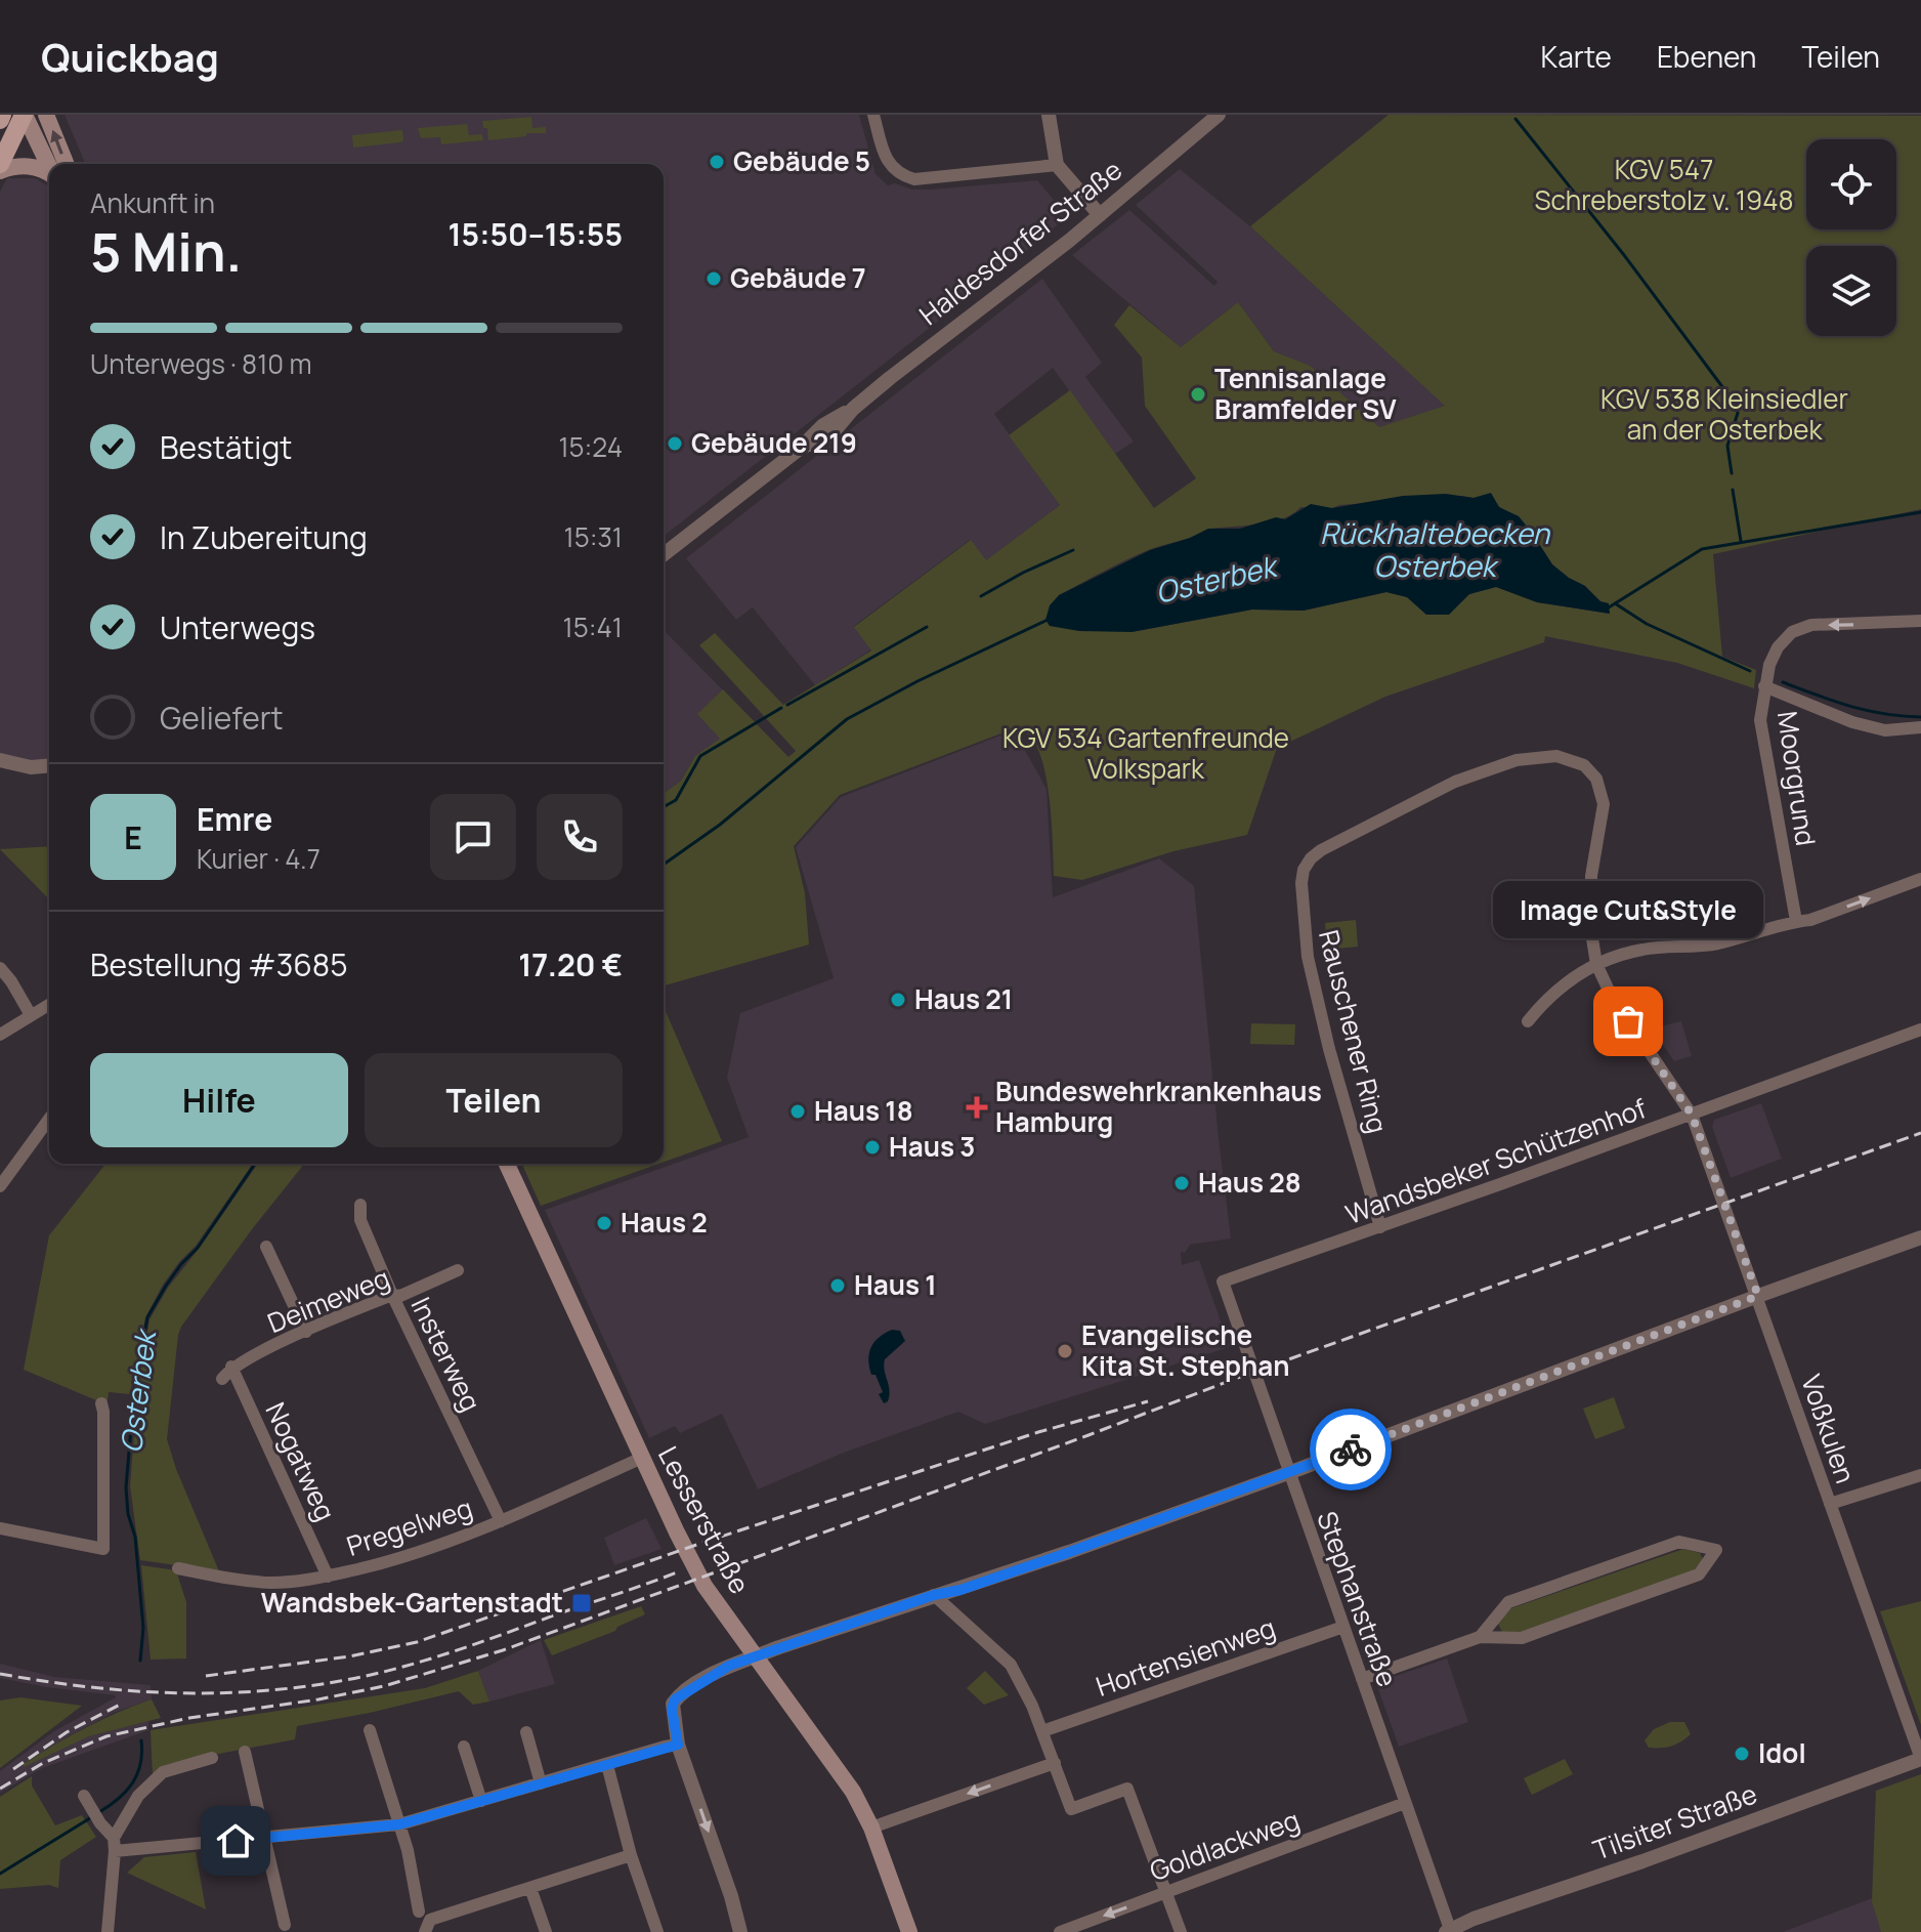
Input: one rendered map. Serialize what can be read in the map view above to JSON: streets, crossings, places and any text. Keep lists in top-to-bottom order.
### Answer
{
  "streets": {
    "main road": ["Lesserstraße"],
    "street": [
      "Haldesdorfer Straße",
      "Moorgrund",
      "Rauschener Ring",
      "Wandsbeker Schützenhof",
      "Deimeweg",
      "Insterweg",
      "Voßkulen",
      "Nogatweg",
      "Pregelweg",
      "Stephanstraße",
      "Hortensienweg",
      "Tilsiter Straße",
      "Goldlackweg"
    ]
  },
  "crossings": [
    ["Rauschener Ring", "Wandsbeker Schützenhof"],
    ["Rauschener Ring", "Voßkulen"],
    ["Wandsbeker Schützenhof", "Voßkulen"],
    ["Wandsbeker Schützenhof", "Stephanstraße"],
    ["Deimeweg", "Insterweg"],
    ["Deimeweg", "Nogatweg"],
    ["Insterweg", "Pregelweg"],
    ["Voßkulen", "Tilsiter Straße"],
    ["Nogatweg", "Pregelweg"],
    ["Lesserstraße", "Pregelweg"],
    ["Stephanstraße", "Hortensienweg"],
    ["Stephanstraße", "Tilsiter Straße"],
    ["Stephanstraße", "Goldlackweg"]
  ],
  "one_way": ["Moorgrund"],
  "water": ["Rückhaltebecken Osterbek", "Osterbek"],
  "parks": ["KGV 547 Schreberstolz v. 1948", "KGV 538 Kleinsiedler an der Osterbek", "KGV 534 Gartenfreunde Volkspark"],
  "places": {
    "other": [
      "Gebäude 5",
      "Gebäude 7",
      "Tennisanlage Bramfelder SV",
      "Gebäude 219",
      "Haus 21",
      "Image Cut&Style",
      "Haus 18",
      "Haus 3",
      "Haus 28",
      "Haus 2",
      "Haus 1",
      "Evangelische Kita St. Stephan",
      "Idol"
    ],
    "health": ["Bundeswehrkrankenhaus Hamburg"],
    "transit": ["Wandsbek-Gartenstadt"]
  },
  "page": {
    "header": "Quickbag",
    "nav": ["Karte", "Ebenen", "Teilen"],
    "heading": ["5 Min.", "Ankunft in", "15:50–15:55"],
    "panel": [
      "Emre",
      "Kurier · 4.7",
      "Bestellung #3685",
      "17.20 €"
    ],
    "bar": "Unterwegs · 810 m",
    "list": [
      ["Bestätigt", "15:24"],
      ["In Zubereitung", "15:31"],
      ["Unterwegs", "15:41"],
      "Geliefert"
    ],
    "round": "E",
    "bubble": "Image Cut&Style",
    "buttons": ["Hilfe", "Teilen"]
  }
}
